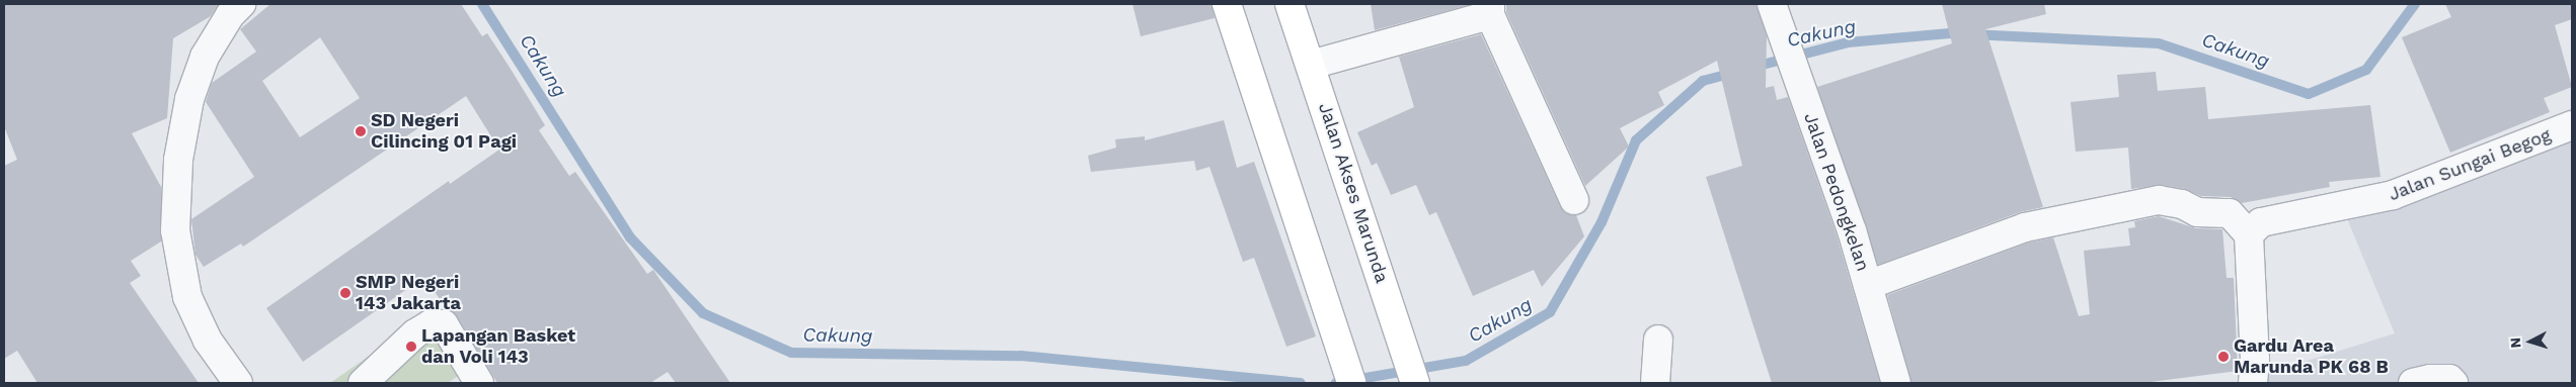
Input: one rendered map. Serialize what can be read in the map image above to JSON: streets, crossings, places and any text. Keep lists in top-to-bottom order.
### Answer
{
  "streets": {
    "main road": ["Jalan Akses Marunda"],
    "street": ["Jalan Sungai Begog", "Jalan Pedongkelan"]
  },
  "water": ["Cakung"],
  "places": [
    "SD Negeri Cilincing 01 Pagi",
    "SMP Negeri 143 Jakarta",
    "Lapangan Basket dan Voli 143",
    "Gardu Area Marunda PK 68 B"
  ],
  "north": "left"
}
